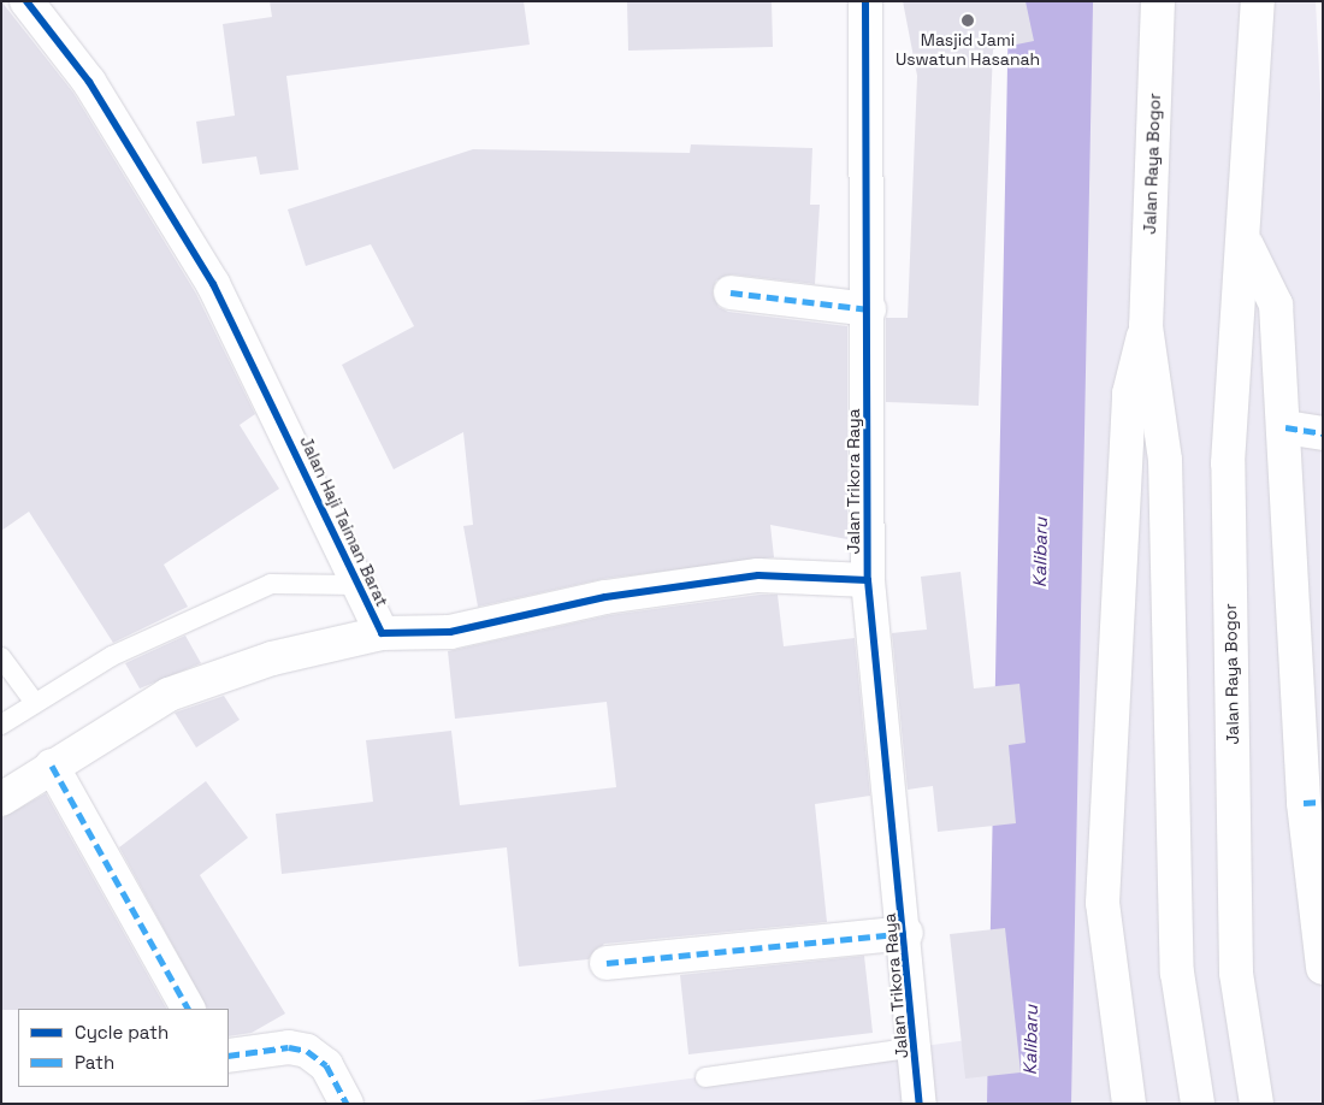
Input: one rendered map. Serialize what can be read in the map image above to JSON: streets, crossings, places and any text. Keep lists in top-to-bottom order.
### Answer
{
  "streets": {
    "main road": ["Jalan Raya Bogor", "Jalan Trikora Raya", "Jalan Haji Taiman Barat"]
  },
  "water": ["Kalibaru"],
  "places": ["Masjid Jami Uswatun Hasanah"],
  "legend": ["Cycle path", "Path"]
}
